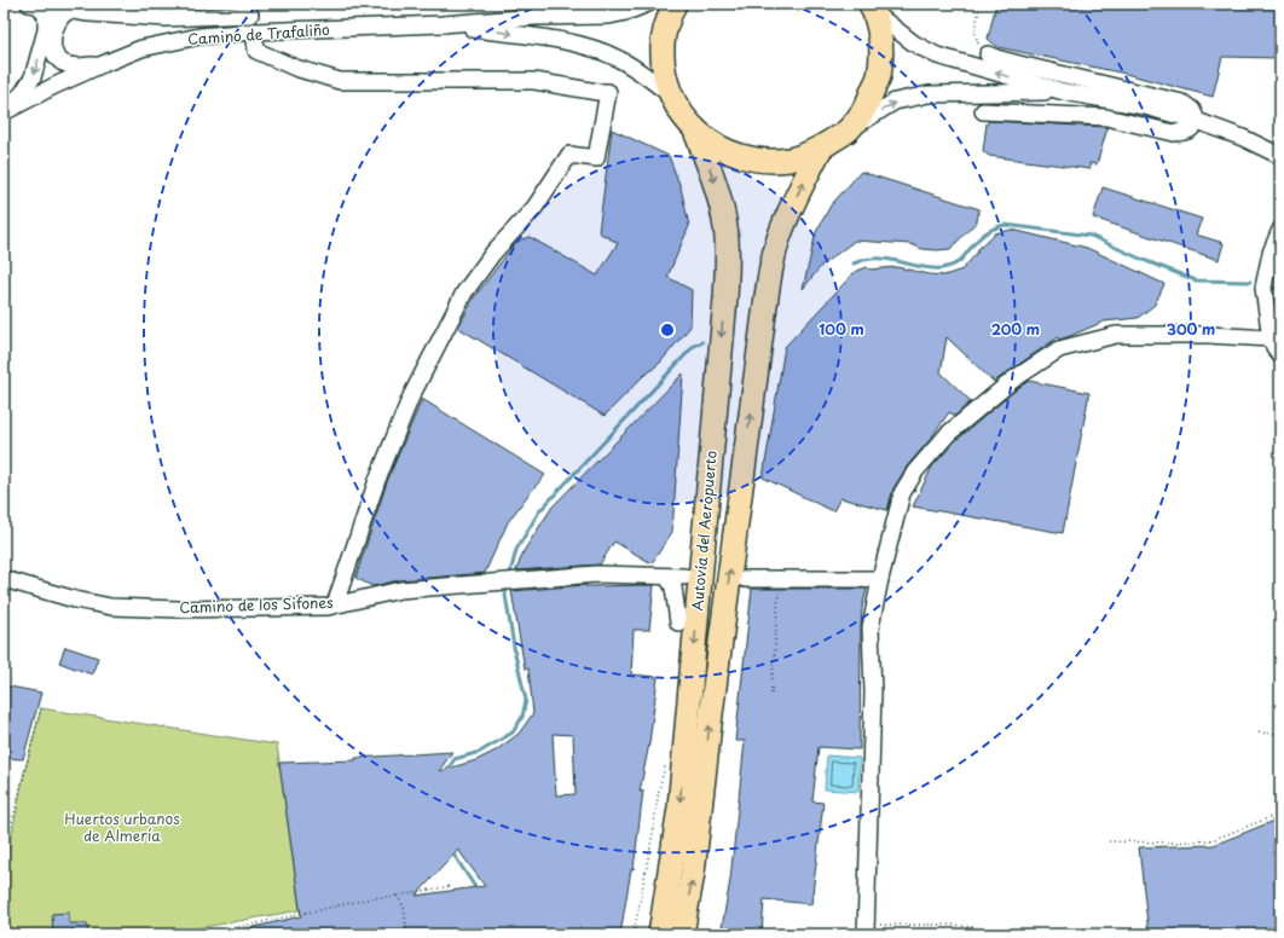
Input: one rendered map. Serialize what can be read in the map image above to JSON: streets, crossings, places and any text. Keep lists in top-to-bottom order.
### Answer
{
  "streets": {
    "highway": ["Autovía del Aeropuerto"],
    "street": ["Camino de Trafaliño", "Camino de los Sifones"]
  },
  "parks": ["Huertos urbanos de Almería"],
  "rings": ["100 m", "200 m", "300 m"]
}
